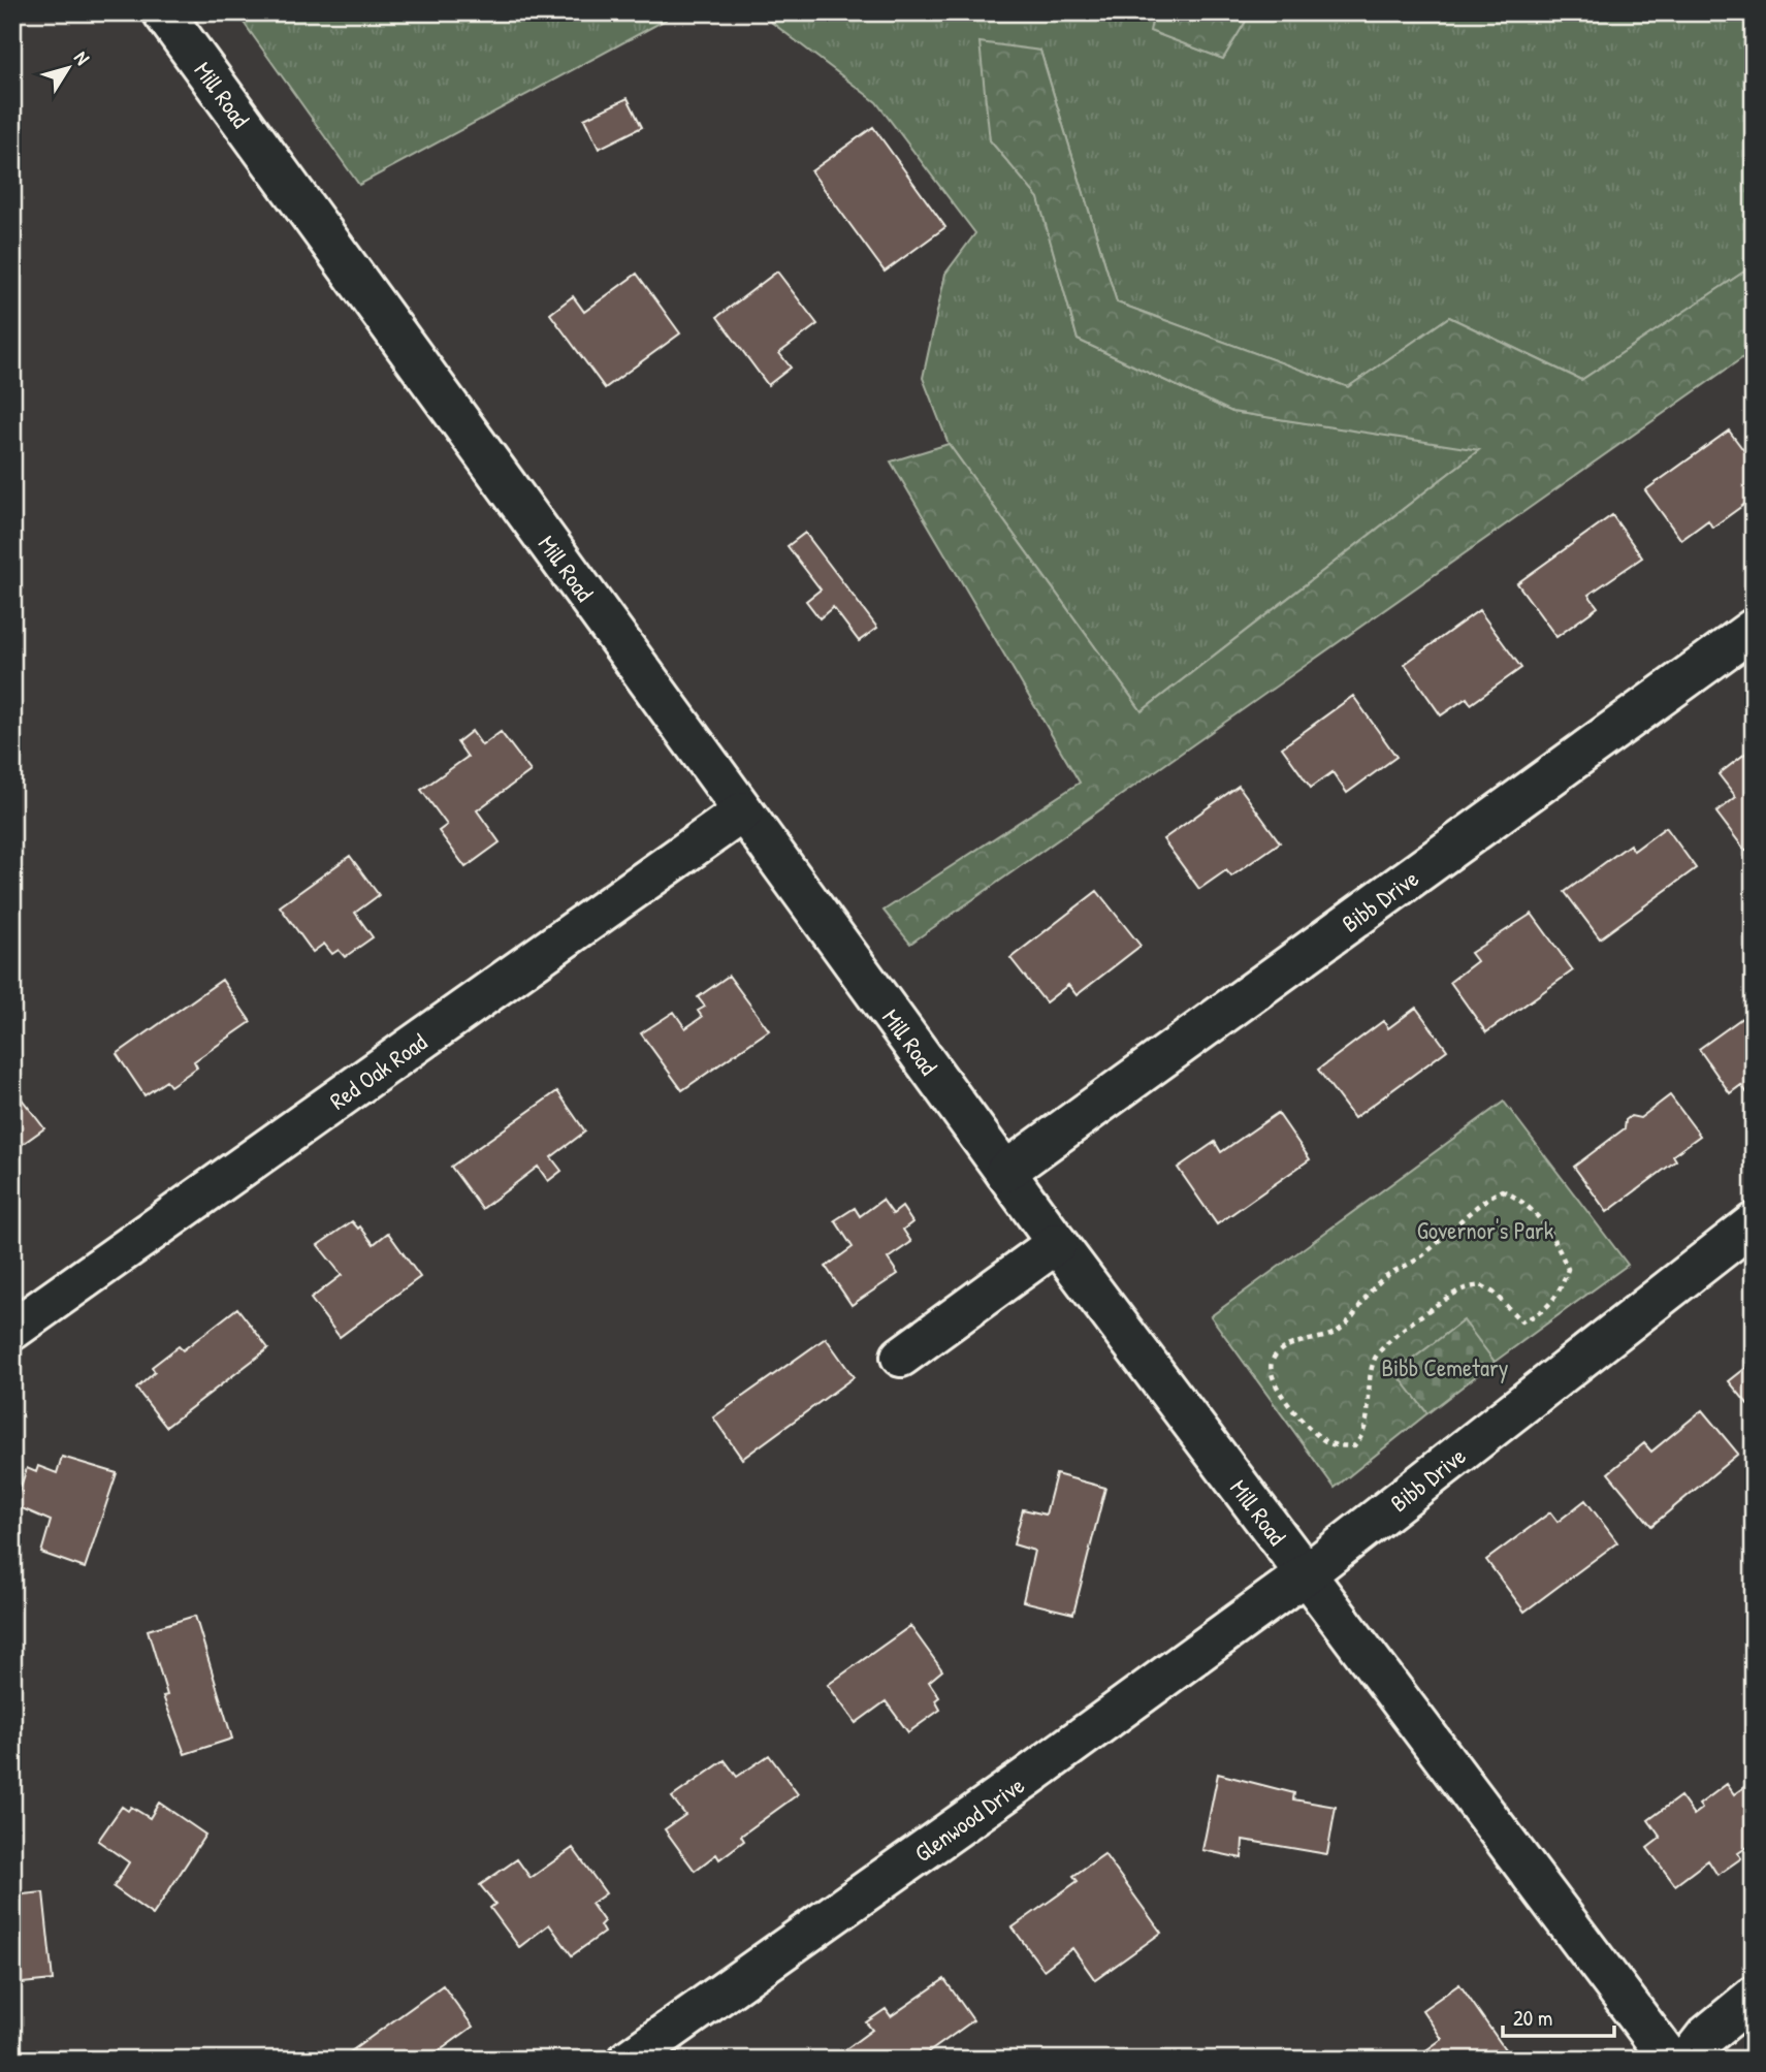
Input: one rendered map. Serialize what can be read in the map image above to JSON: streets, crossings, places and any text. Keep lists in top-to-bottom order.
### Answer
{
  "streets": {
    "street": [
      "Mill Road",
      "Bibb Drive",
      "Red Oak Road",
      "Glenwood Drive"
    ]
  },
  "crossings": [
    ["Mill Road", "Bibb Drive"],
    ["Mill Road", "Red Oak Road"],
    ["Mill Road", "Glenwood Drive"],
    ["Bibb Drive", "Glenwood Drive"]
  ],
  "parks": ["Governor's Park", "Bibb Cemetary"],
  "scale_bar": "20 m",
  "north": "top right"
}
